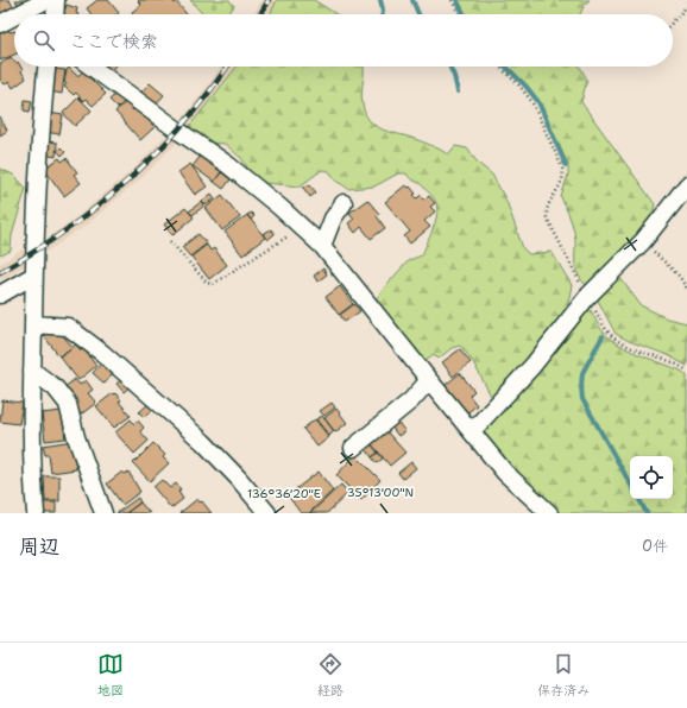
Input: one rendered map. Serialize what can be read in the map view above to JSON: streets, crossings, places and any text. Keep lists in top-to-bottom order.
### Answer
{
  "page": {
    "search": "ここで検索",
    "heading": ["周辺", "0件"],
    "nav": ["地図", "経路", "保存済み"]
  },
  "coordinates": ["35°13'00\"N", "136°36'20\"E"]
}
